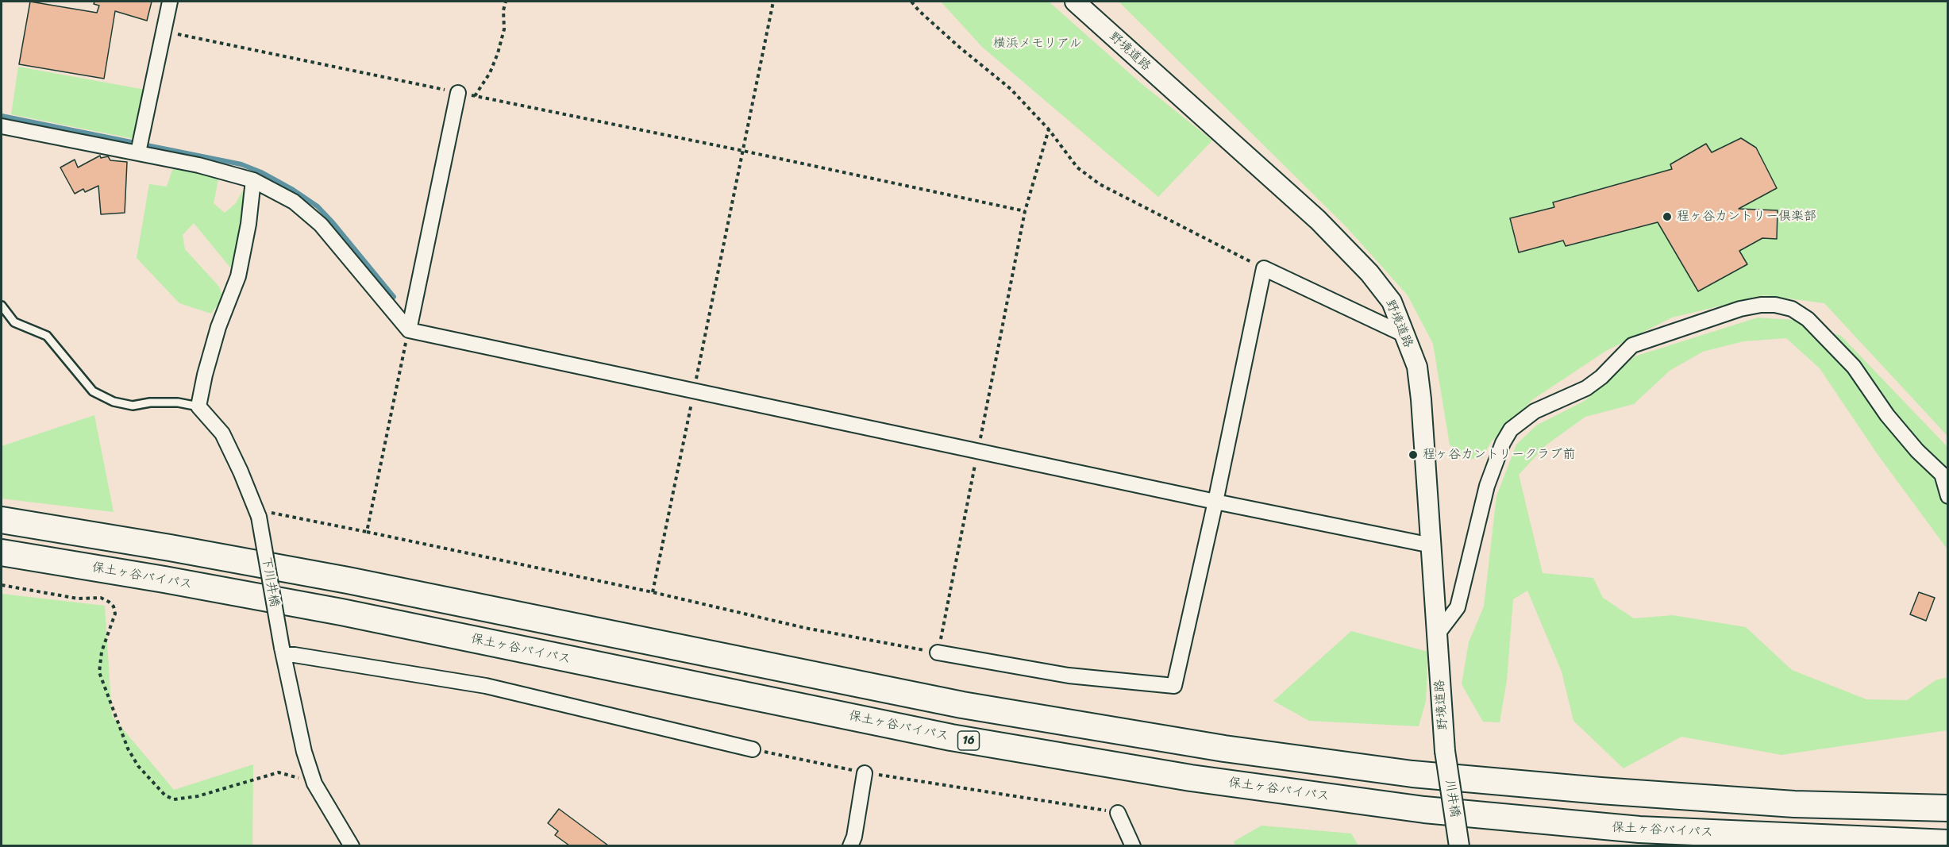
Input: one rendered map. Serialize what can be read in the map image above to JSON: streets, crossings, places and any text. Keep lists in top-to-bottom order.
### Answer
{
  "streets": {
    "highway": ["保土ヶ谷バイパス", "16"],
    "street": ["野境道路", "下川井橋", "川井橋"]
  },
  "crossings": [
    ["野境道路", "川井橋"]
  ],
  "parks": ["横浜メモリアル"],
  "places": ["程ヶ谷カントリー倶楽部", "程ヶ谷カントリークラブ前"]
}
